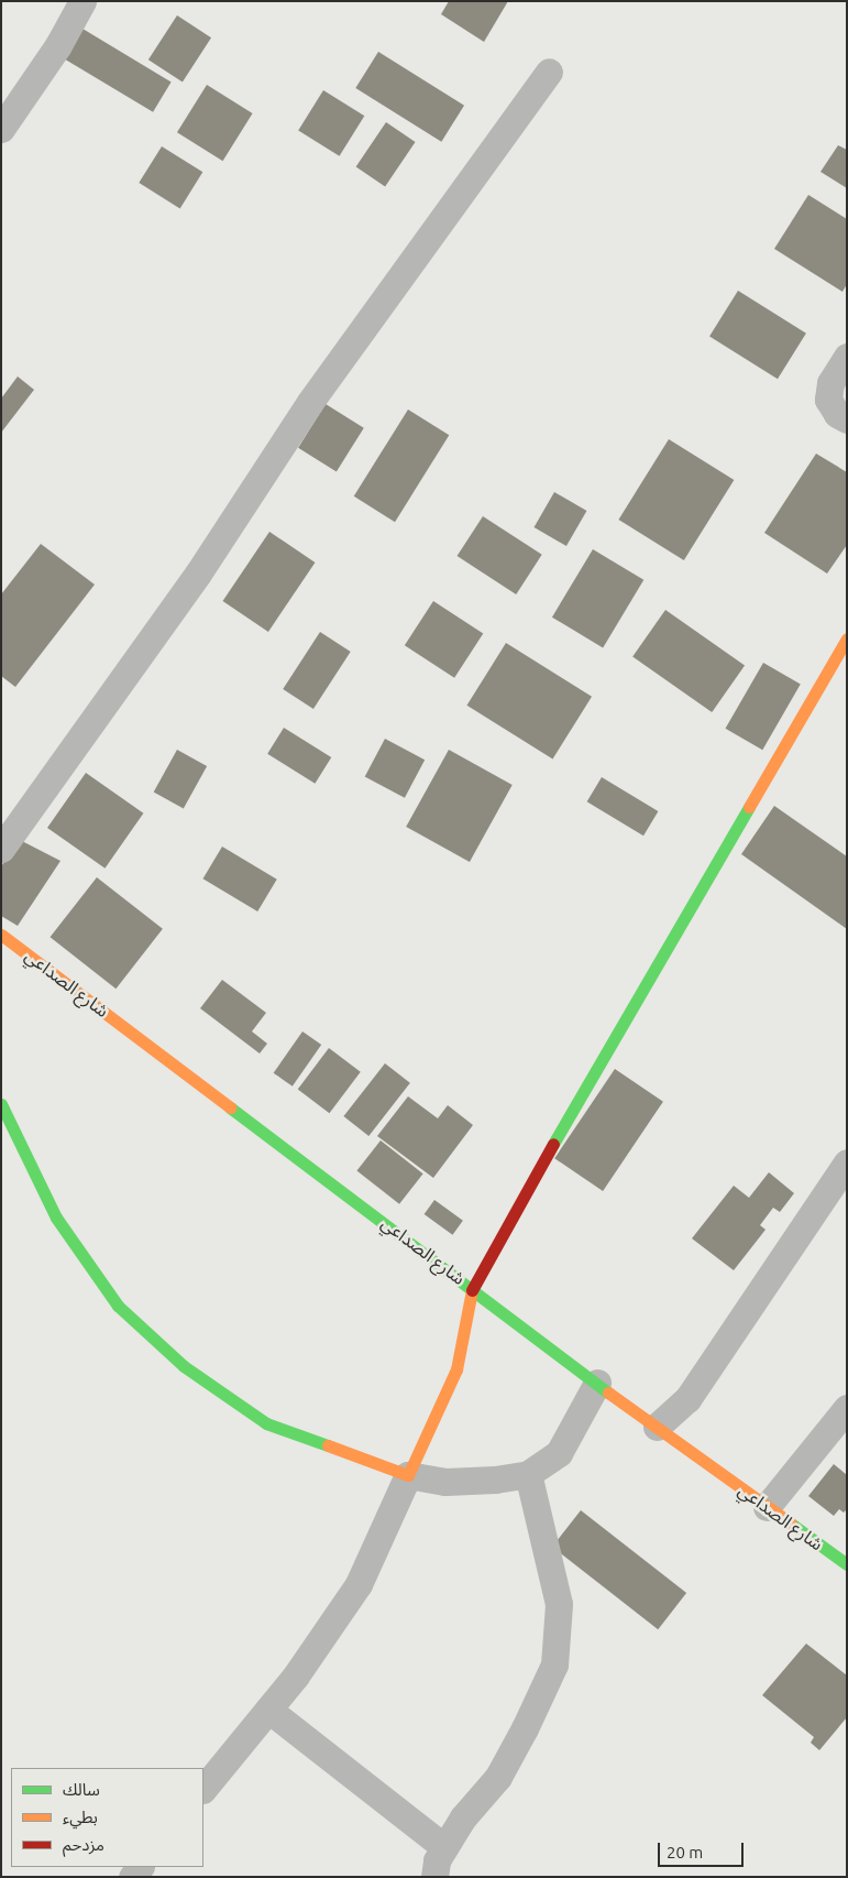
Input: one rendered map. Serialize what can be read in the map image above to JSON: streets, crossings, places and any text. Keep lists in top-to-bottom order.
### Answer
{
  "streets": {
    "street": ["شارع الصداعي"]
  },
  "legend": ["سالك", "بطيء", "مزدحم"],
  "scale_bar": "20 m"
}
